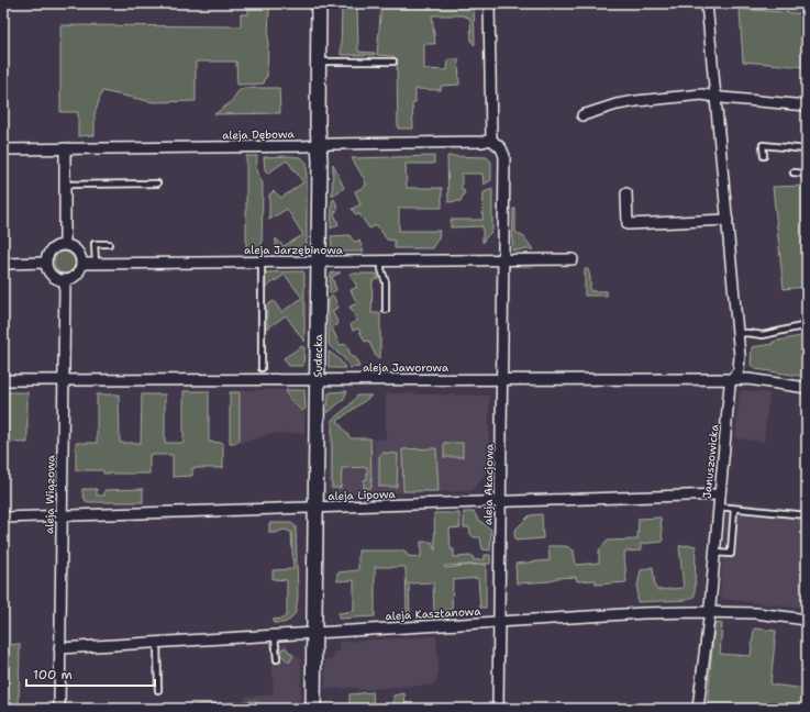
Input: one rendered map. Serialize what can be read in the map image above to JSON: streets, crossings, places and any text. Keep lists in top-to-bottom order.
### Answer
{
  "streets": {
    "street": [
      "aleja Dębowa",
      "aleja Jarzębinowa",
      "Sudecka",
      "aleja Jaworowa",
      "Januszowicka",
      "aleja Akacjowa",
      "aleja Wiązowa",
      "aleja Lipowa",
      "aleja Kasztanowa"
    ]
  },
  "crossings": [
    ["aleja Dębowa", "Sudecka"],
    ["aleja Dębowa", "aleja Akacjowa"],
    ["aleja Jarzębinowa", "Sudecka"],
    ["aleja Jarzębinowa", "aleja Akacjowa"],
    ["aleja Jarzębinowa", "aleja Wiązowa"],
    ["Sudecka", "aleja Jaworowa"],
    ["Sudecka", "aleja Lipowa"],
    ["Sudecka", "aleja Kasztanowa"],
    ["aleja Jaworowa", "Januszowicka"],
    ["aleja Jaworowa", "aleja Akacjowa"],
    ["aleja Jaworowa", "aleja Wiązowa"],
    ["Januszowicka", "aleja Lipowa"],
    ["Januszowicka", "aleja Kasztanowa"],
    ["aleja Akacjowa", "aleja Lipowa"],
    ["aleja Akacjowa", "aleja Kasztanowa"],
    ["aleja Wiązowa", "aleja Lipowa"],
    ["aleja Wiązowa", "aleja Kasztanowa"]
  ],
  "scale_bar": "100 m"
}
